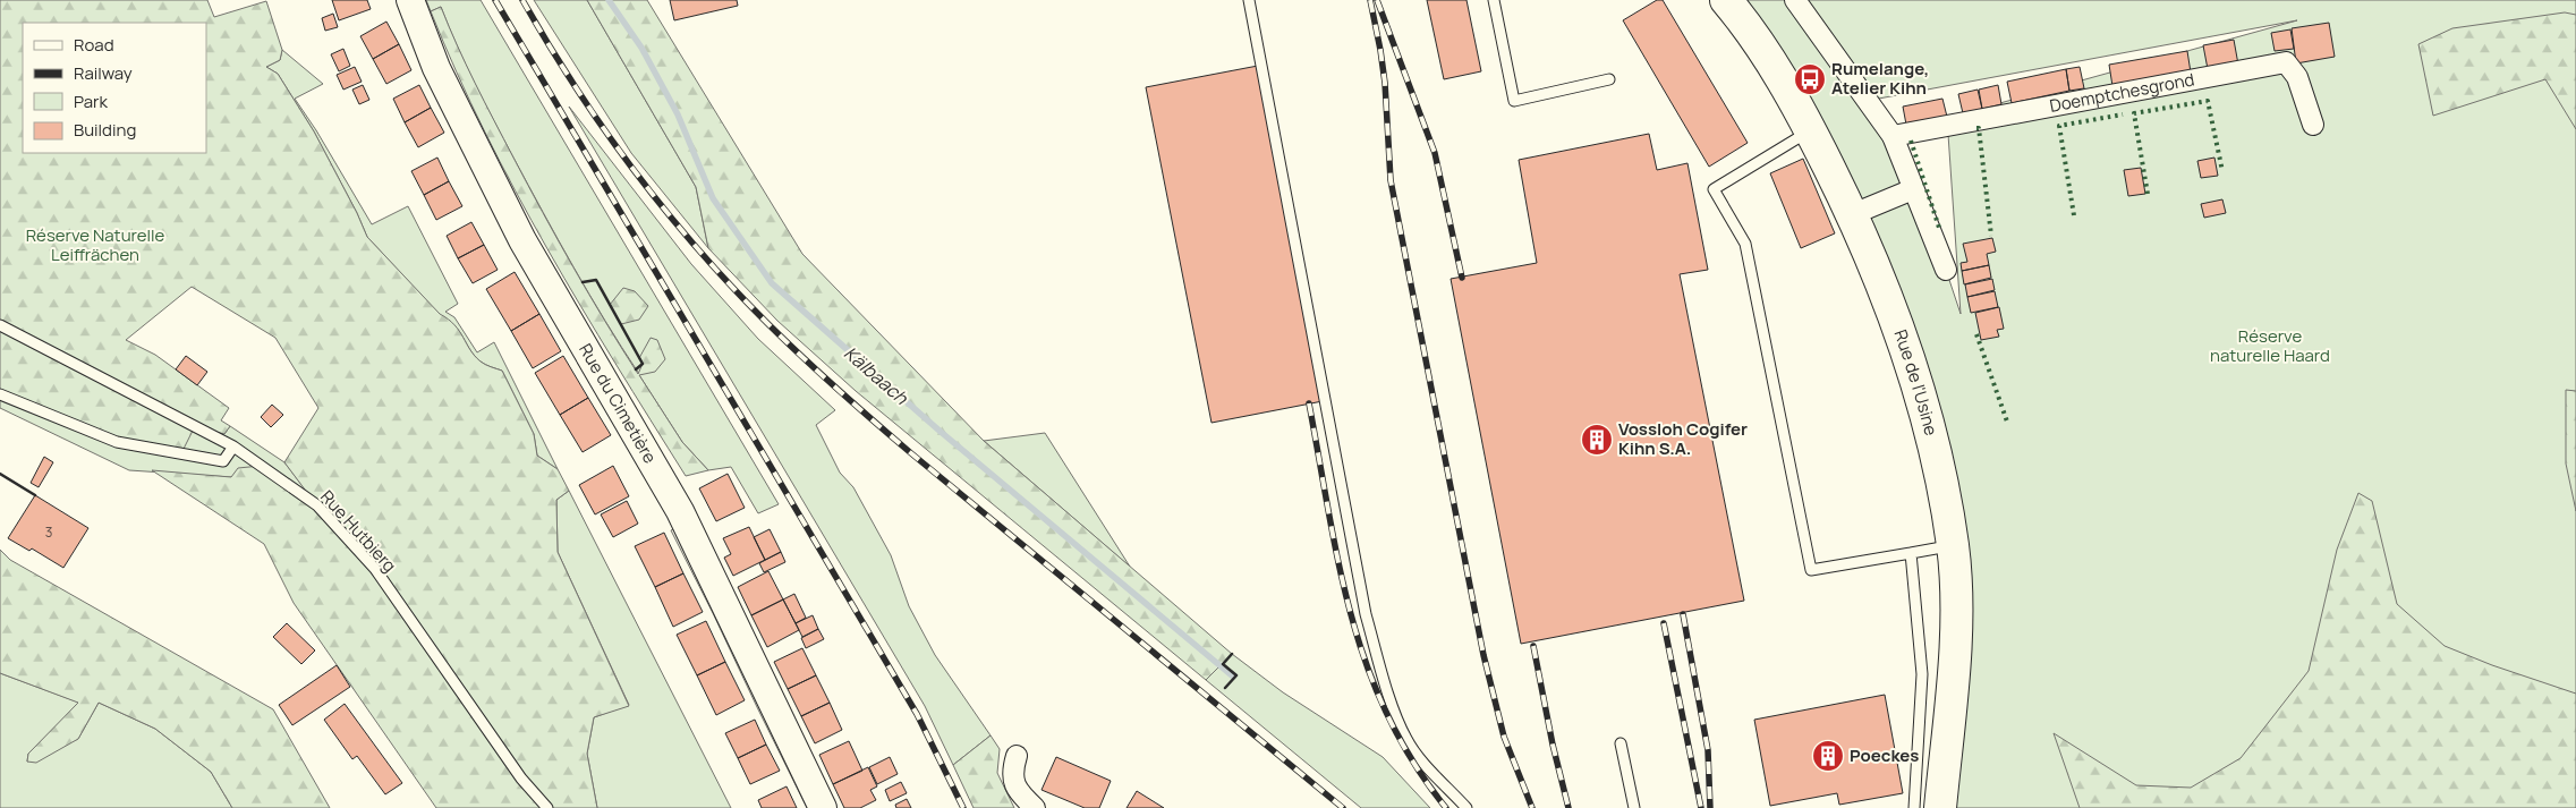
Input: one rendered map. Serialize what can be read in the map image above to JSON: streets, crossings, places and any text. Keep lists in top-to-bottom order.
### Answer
{
  "streets": {
    "main road": ["Rue de l'Usine", "Rue du Cimetière"],
    "street": ["Doemptchesgrond"],
    "lane": ["Rue Hutbierg"]
  },
  "water": ["Kälbaach"],
  "parks": ["Réserve Naturelle Leiffrächen", "Réserve naturelle Haard"],
  "places": {
    "bus stop": ["Rumelange, Atelier Kihn"],
    "building": ["Vossloh Cogifer Kihn S.A.", "Poeckes"]
  },
  "house_numbers": ["3"],
  "legend": [
    "Road",
    "Railway",
    "Park",
    "Building"
  ]
}
